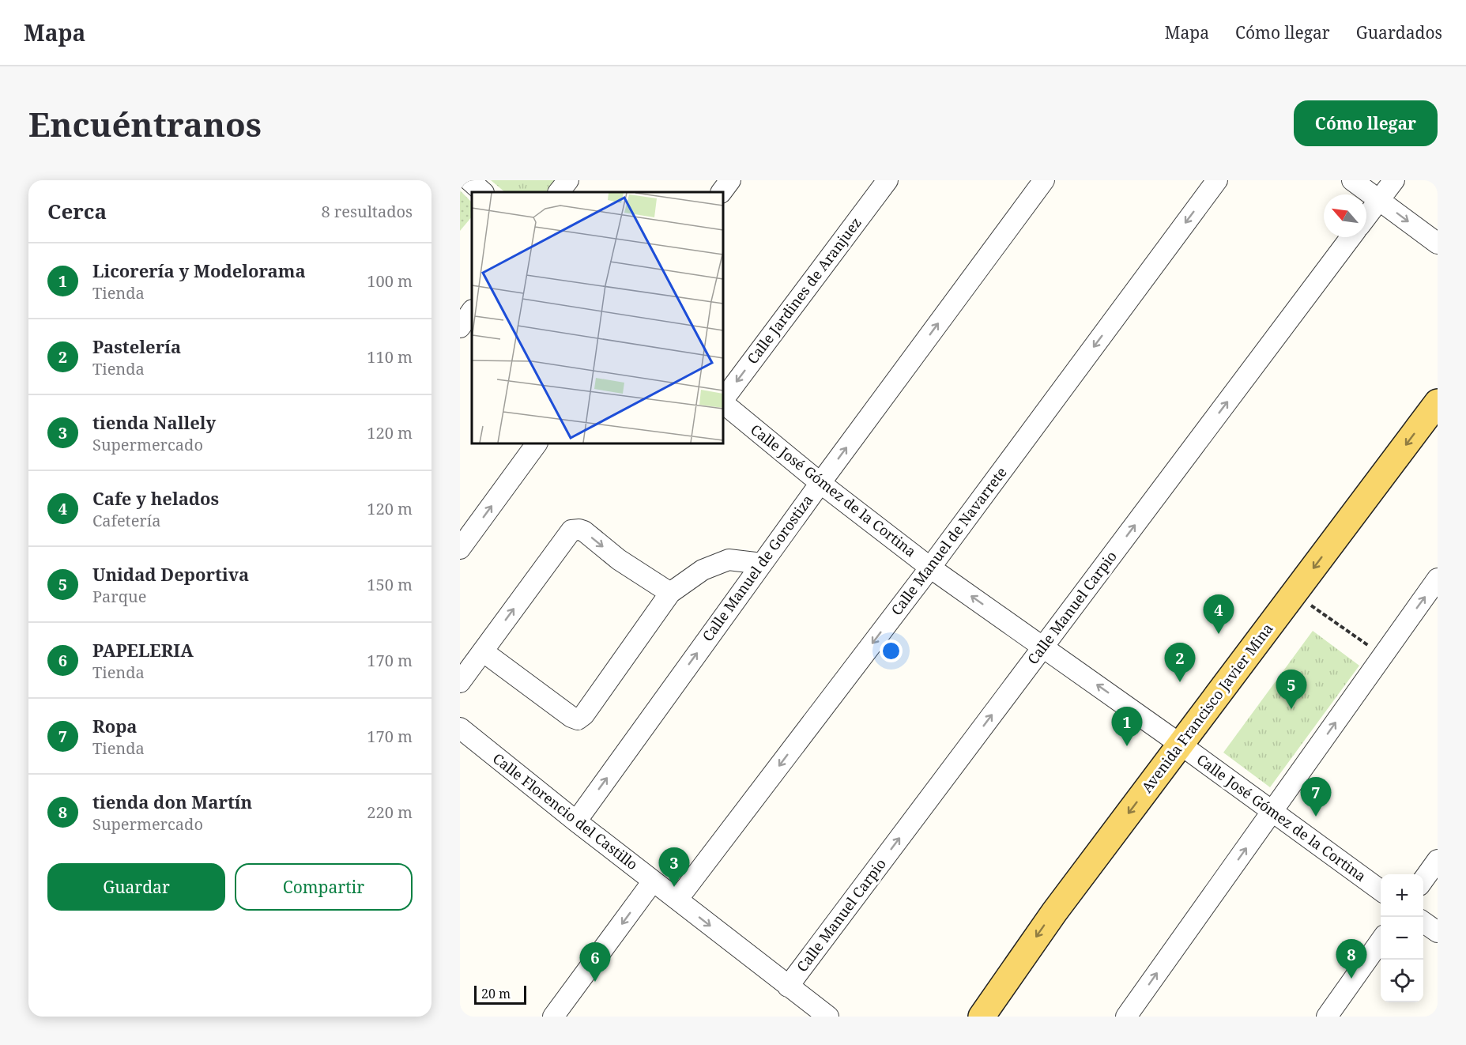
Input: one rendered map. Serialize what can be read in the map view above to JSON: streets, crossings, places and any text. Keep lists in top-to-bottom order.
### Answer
{
  "streets": {
    "main road": ["Avenida Francisco Javier Mina"],
    "street": [
      "Calle Jardines de Aranjuez",
      "Calle José Gómez de la Cortina",
      "Calle Manuel de Navarrete",
      "Calle Manuel de Gorostiza",
      "Calle Manuel Carpio",
      "Calle Florencio del Castillo"
    ]
  },
  "crossings": [
    ["Calle José Gómez de la Cortina", "Calle Manuel de Navarrete"],
    ["Calle José Gómez de la Cortina", "Calle Manuel de Gorostiza"],
    ["Calle José Gómez de la Cortina", "Calle Manuel Carpio"],
    ["Calle José Gómez de la Cortina", "Avenida Francisco Javier Mina"],
    ["Calle Manuel de Navarrete", "Calle Florencio del Castillo"],
    ["Calle Manuel de Gorostiza", "Calle Florencio del Castillo"],
    ["Calle Manuel Carpio", "Calle Florencio del Castillo"]
  ],
  "one_way": [
    "Calle Jardines de Aranjuez",
    "Calle José Gómez de la Cortina",
    "Calle Manuel de Navarrete",
    "Calle Manuel de Gorostiza",
    "Calle Manuel Carpio",
    "Avenida Francisco Javier Mina"
  ],
  "scale_bar": "20 m",
  "north": "top left",
  "page": {
    "header": "Mapa",
    "nav": ["Mapa", "Cómo llegar", "Guardados"],
    "buttons": [
      "Cómo llegar",
      ["Guardar", "Compartir"]
    ],
    "title": "Encuéntranos",
    "heading": ["Cerca", "8 resultados"],
    "list": [
      {
        "mark": "1",
        "name": "Licorería y Modelorama",
        "note": "Tienda",
        "value": "100 m"
      },
      {
        "mark": "2",
        "name": "Pastelería",
        "note": "Tienda",
        "value": "110 m"
      },
      {
        "mark": "3",
        "name": "tienda Nallely",
        "note": "Supermercado",
        "value": "120 m"
      },
      {
        "mark": "4",
        "name": "Cafe y helados",
        "note": "Cafetería",
        "value": "120 m"
      },
      {
        "mark": "5",
        "name": "Unidad Deportiva",
        "note": "Parque",
        "value": "150 m"
      },
      {
        "mark": "6",
        "name": "PAPELERIA",
        "note": "Tienda",
        "value": "170 m"
      },
      {
        "mark": "7",
        "name": "Ropa",
        "note": "Tienda",
        "value": "170 m"
      },
      {
        "mark": "8",
        "name": "tienda don Martín",
        "note": "Supermercado",
        "value": "220 m"
      }
    ],
    "pins": [
      "4",
      "2",
      "5",
      "1",
      "7",
      "3",
      "8",
      "6"
    ],
    "map_buttons": ["+", "−"],
    "scale": "20 m"
  }
}
